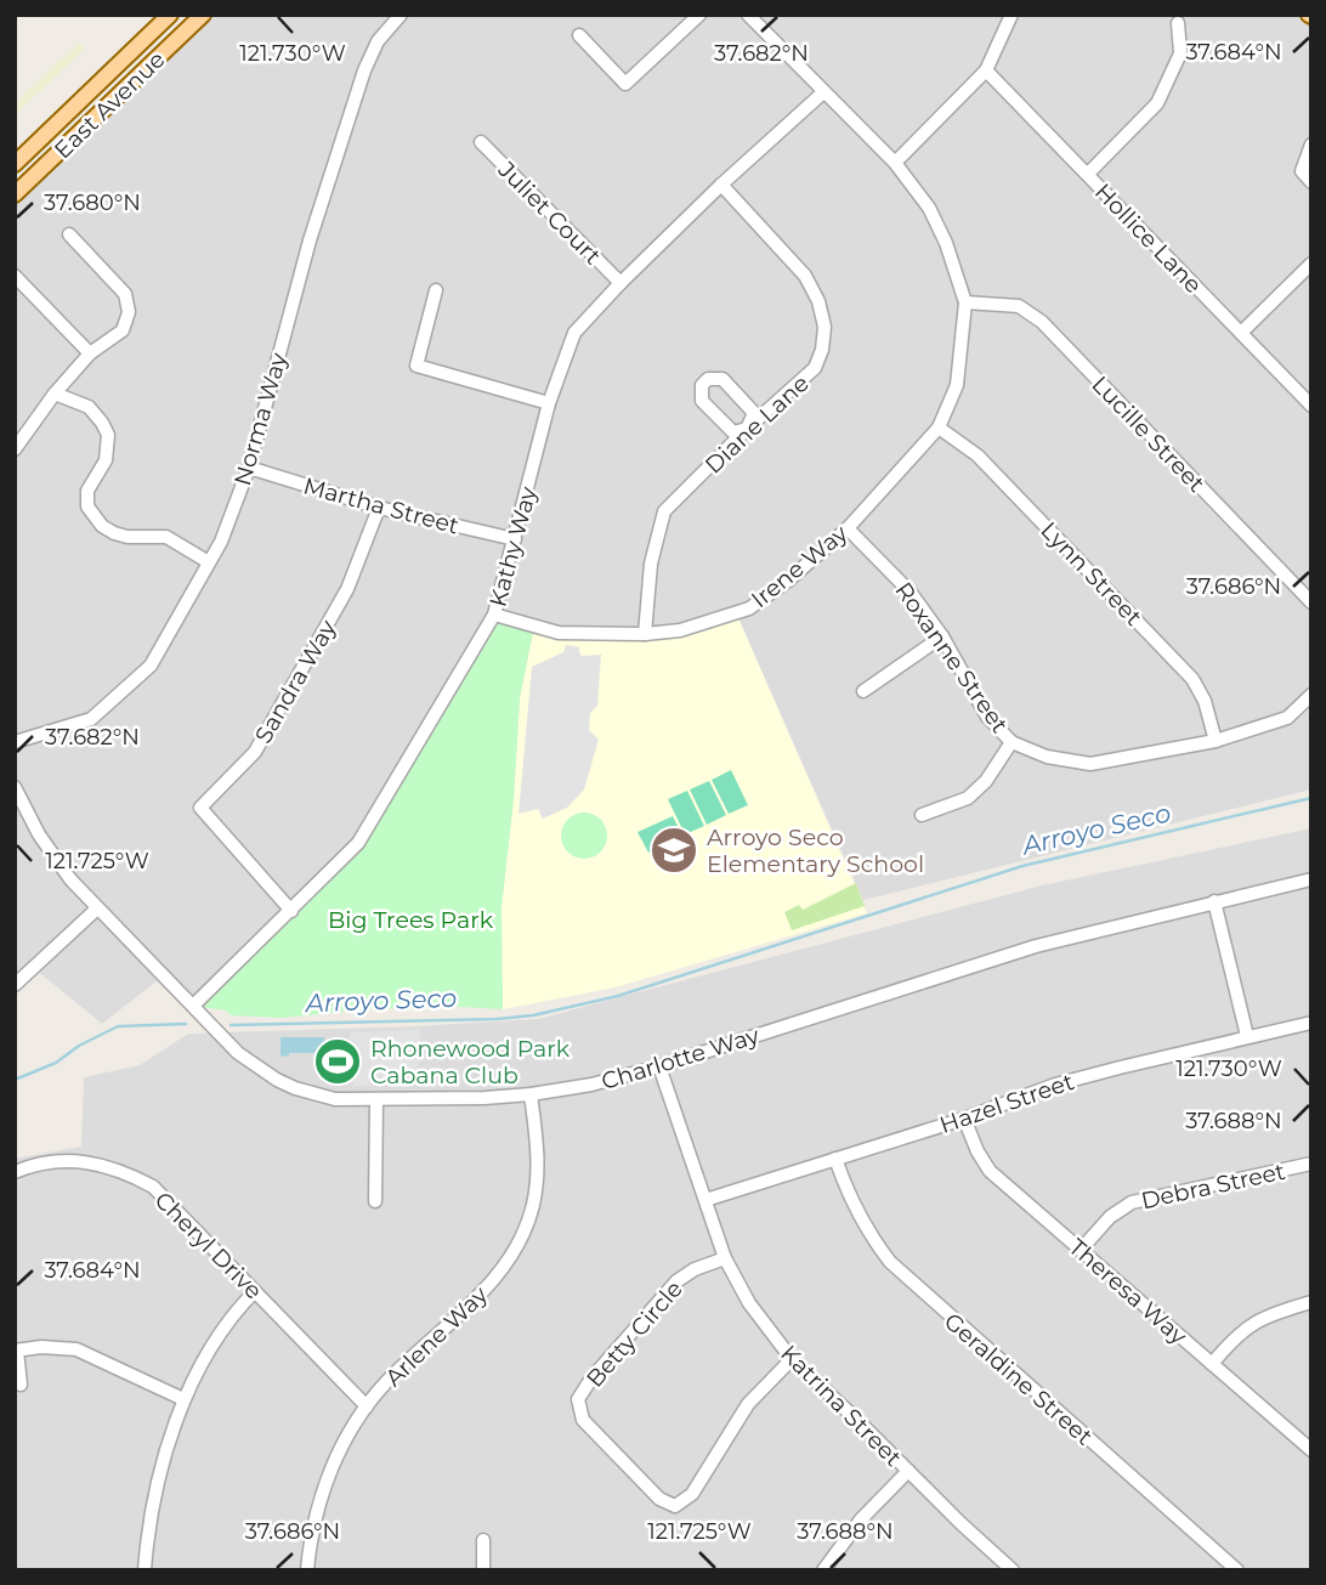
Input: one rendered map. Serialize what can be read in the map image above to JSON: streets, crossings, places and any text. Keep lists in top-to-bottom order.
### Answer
{
  "streets": {
    "main road": ["East Avenue"],
    "street": [
      "Juliet Court",
      "Hollice Lane",
      "Norma Way",
      "Diane Lane",
      "Lucille Street",
      "Martha Street",
      "Kathy Way",
      "Irene Way",
      "Lynn Street",
      "Roxanne Street",
      "Sandra Way",
      "Charlotte Way",
      "Hazel Street",
      "Debra Street",
      "Cheryl Drive",
      "Theresa Way",
      "Betty Circle",
      "Arlene Way",
      "Geraldine Street",
      "Katrina Street"
    ]
  },
  "crossings": [
    ["Juliet Court", "Kathy Way"],
    ["Norma Way", "Martha Street"],
    ["Diane Lane", "Kathy Way"],
    ["Diane Lane", "Irene Way"],
    ["Lucille Street", "Irene Way"],
    ["Martha Street", "Kathy Way"],
    ["Martha Street", "Sandra Way"],
    ["Kathy Way", "Irene Way"],
    ["Kathy Way", "Sandra Way"],
    ["Kathy Way", "Charlotte Way"],
    ["Irene Way", "Lynn Street"],
    ["Irene Way", "Roxanne Street"],
    ["Lynn Street", "Roxanne Street"],
    ["Charlotte Way", "Arlene Way"],
    ["Charlotte Way", "Katrina Street"],
    ["Hazel Street", "Theresa Way"],
    ["Hazel Street", "Geraldine Street"],
    ["Hazel Street", "Katrina Street"],
    ["Debra Street", "Theresa Way"],
    ["Cheryl Drive", "Arlene Way"],
    ["Betty Circle", "Katrina Street"]
  ],
  "water": ["Arroyo Seco"],
  "parks": ["Big Trees Park"],
  "places": {
    "school or university": ["Arroyo Seco Elementary School"],
    "sports": ["Rhonewood Park Cabana Club"]
  },
  "coordinates": [
    "37.684°N",
    "37.682°N",
    "121.730°W",
    "37.680°N",
    "37.686°N",
    "121.725°W",
    "37.688°N"
  ]
}
